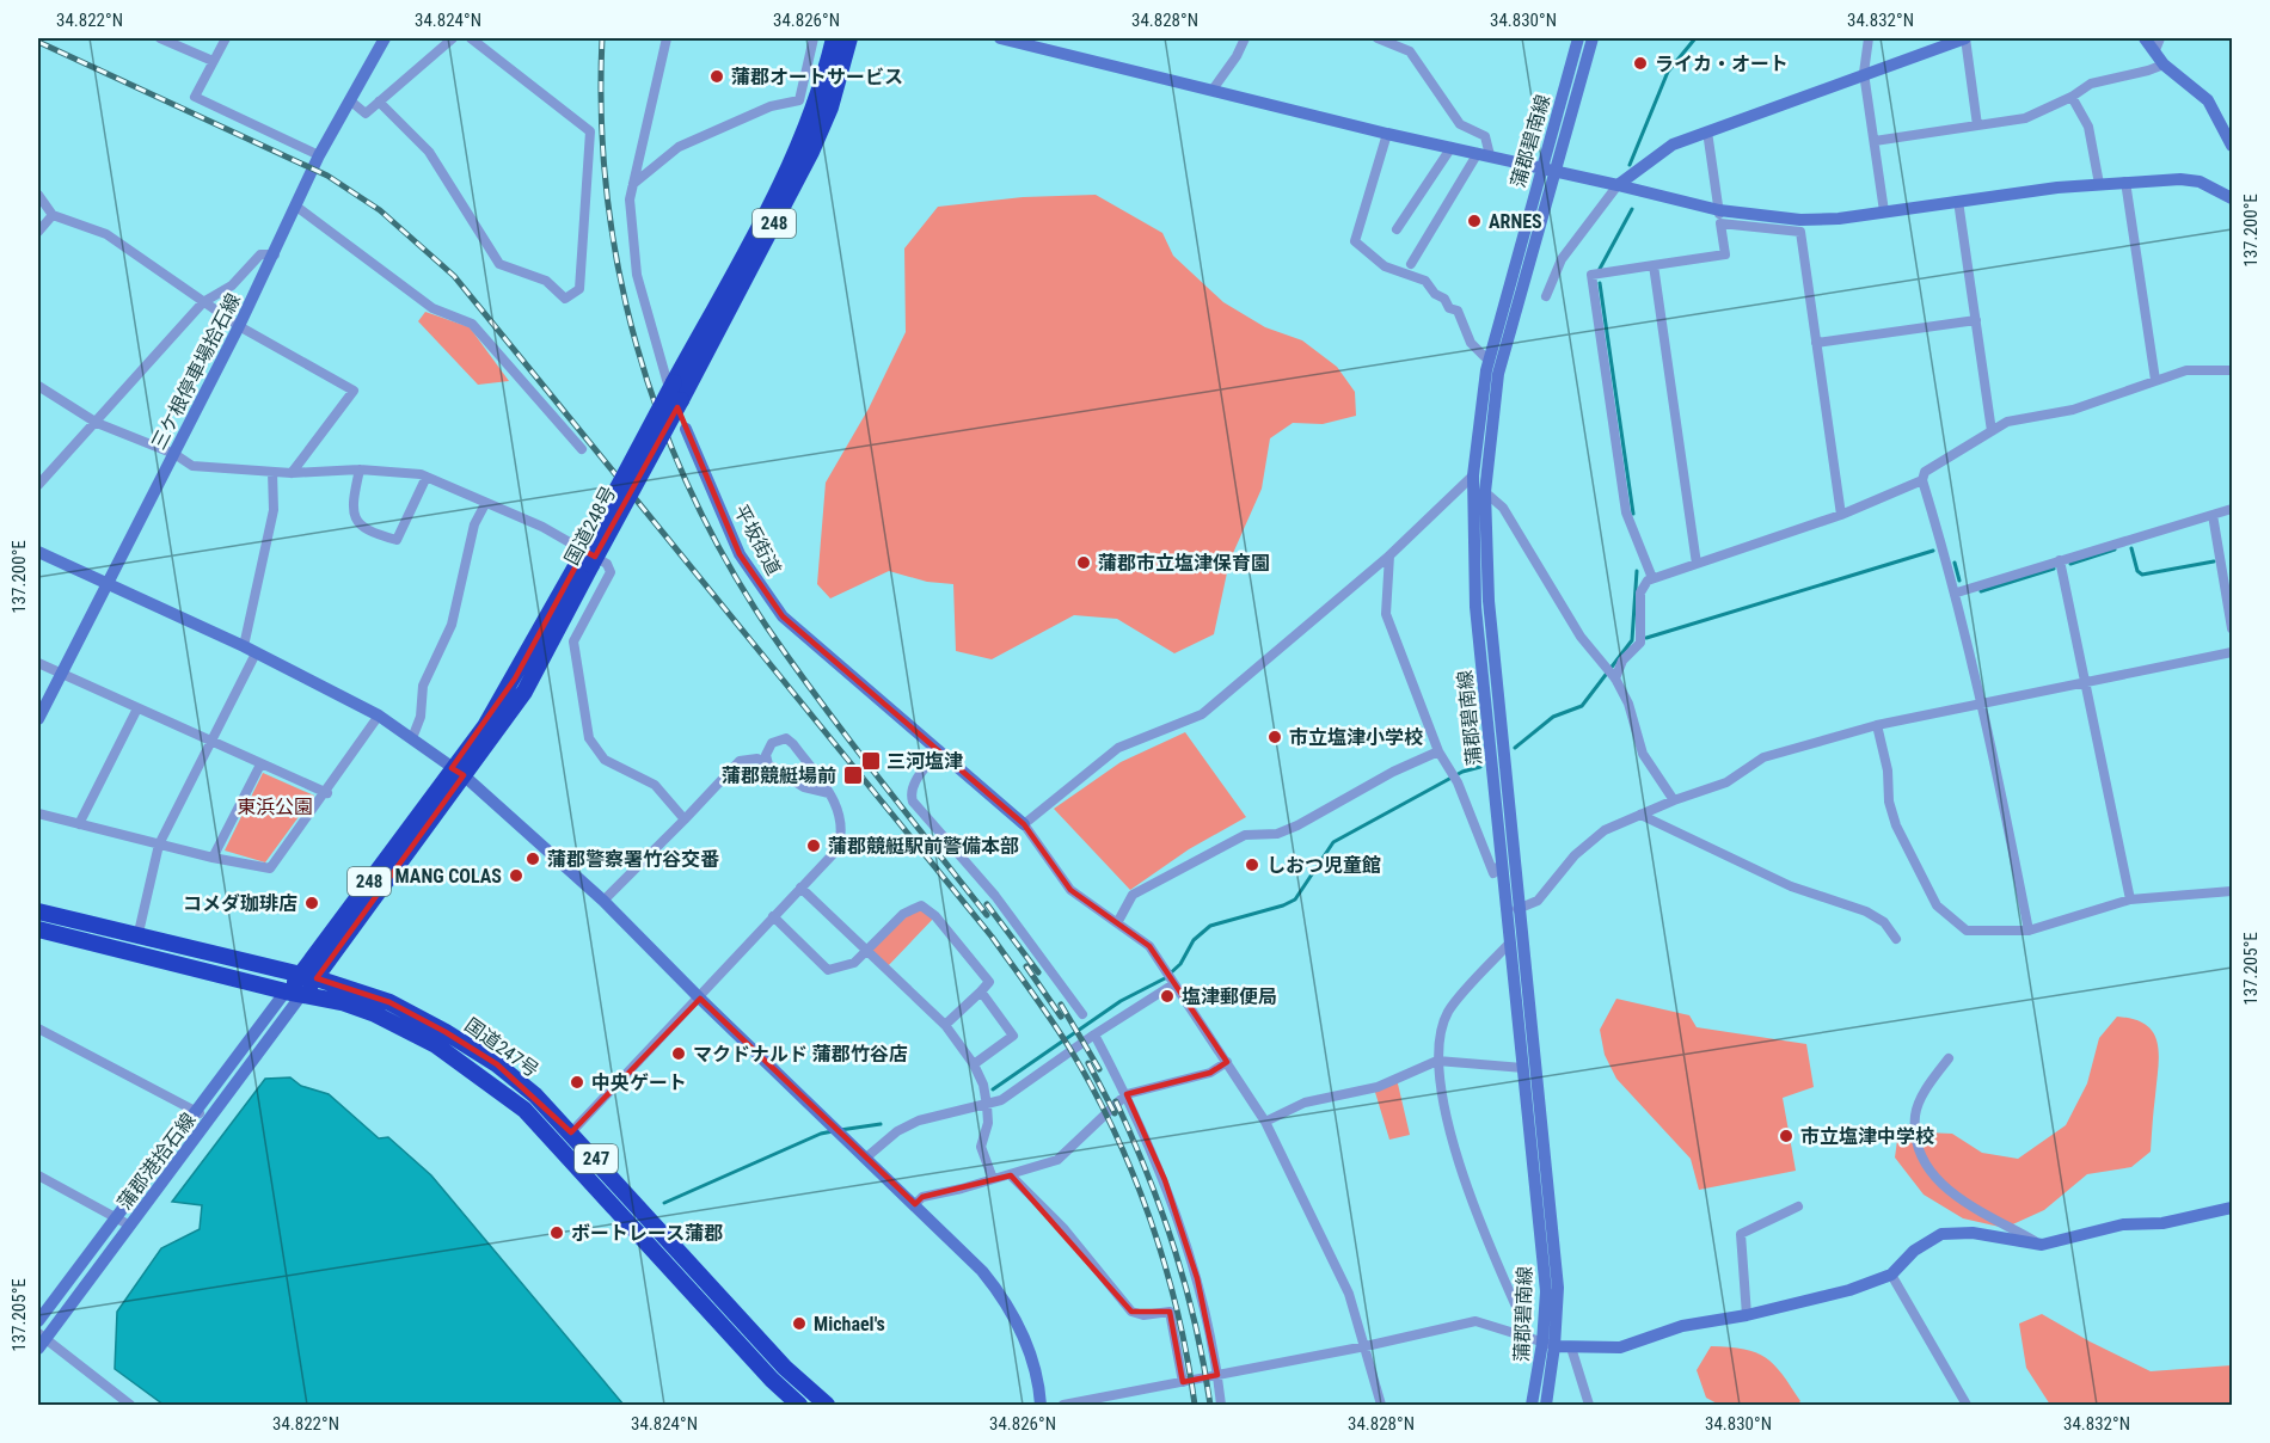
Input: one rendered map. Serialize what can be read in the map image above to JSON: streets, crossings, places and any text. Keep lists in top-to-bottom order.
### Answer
{
  "streets": {
    "highway": [
      "248",
      "国道248号",
      "国道247号",
      "247"
    ],
    "main road": [
      "蒲郡碧南線",
      "三ケ根停車場拾石線",
      "平坂街道",
      "蒲郡港拾石線"
    ]
  },
  "crossings": [
    ["国道248号", "国道247号"],
    ["国道248号", "蒲郡港拾石線"],
    ["国道247号", "蒲郡港拾石線"]
  ],
  "parks": ["東浜公園"],
  "places": {
    "other": [
      "ライカ・オート",
      "蒲郡オートサービス",
      "ARNES",
      "蒲郡市立塩津保育園",
      "市立塩津小学校",
      "蒲郡競艇駅前警備本部",
      "蒲郡警察署竹谷交番",
      "しおつ児童館",
      "MANG COLAS",
      "コメダ珈琲店",
      "塩津郵便局",
      "マクドナルド 蒲郡竹谷店",
      "中央ゲート",
      "市立塩津中学校",
      "ボートレース蒲郡",
      "Michael's"
    ],
    "transit": ["三河塩津", "蒲郡競艇場前"]
  },
  "coordinates": [
    "34.822°N",
    "34.824°N",
    "34.826°N",
    "34.828°N",
    "34.830°N",
    "34.832°N",
    "137.200°E",
    "137.205°E"
  ]
}
